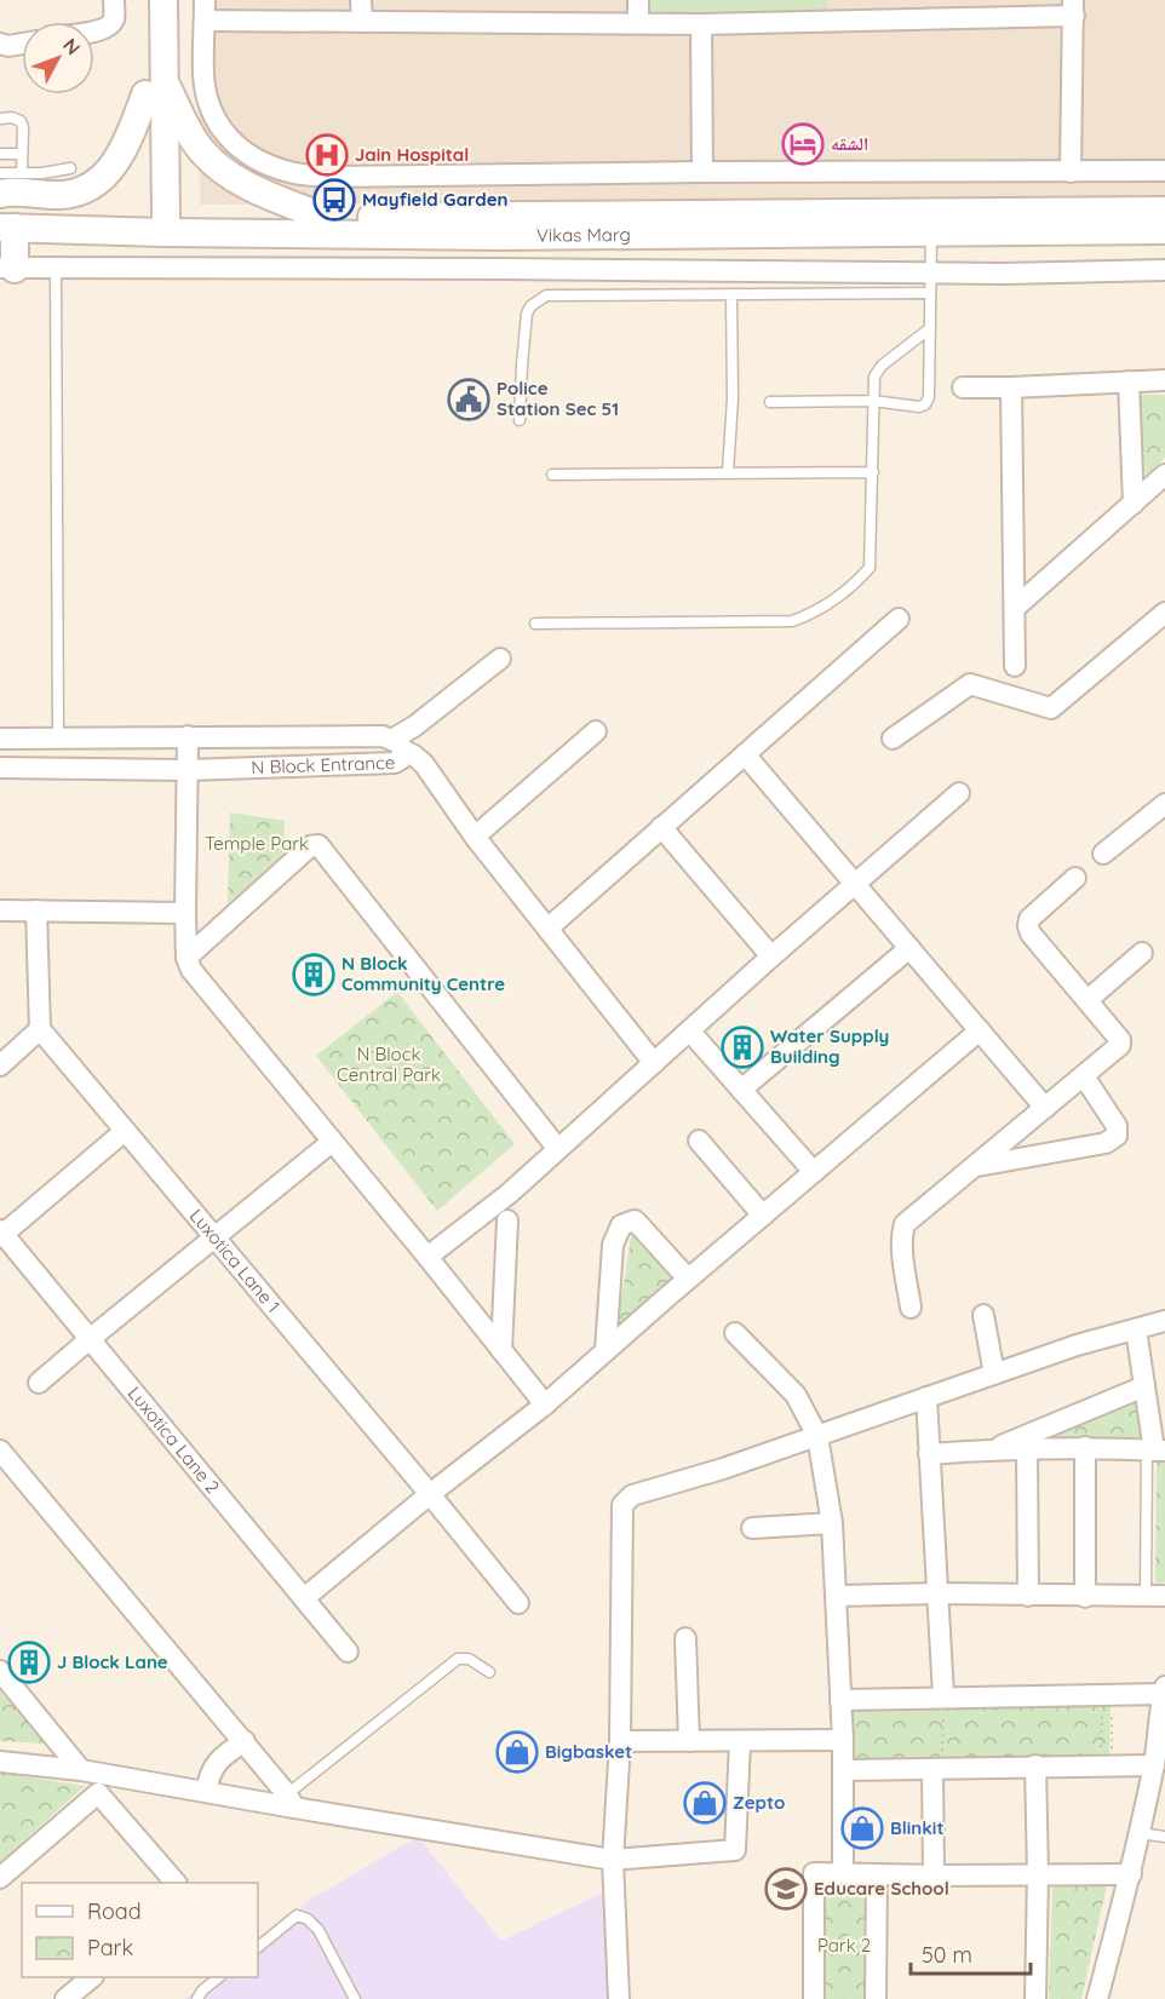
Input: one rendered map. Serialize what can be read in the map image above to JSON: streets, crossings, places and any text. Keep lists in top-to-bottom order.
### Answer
{
  "streets": {
    "main road": ["Vikas Marg"],
    "street": ["N Block Entrance", "Luxotica Lane 1", "Luxotica Lane 2"]
  },
  "parks": ["Temple Park", "N Block Central Park", "Park 2"],
  "places": {
    "hotel": ["الشقه"],
    "hospital": ["Jain Hospital"],
    "bus stop": ["Mayfield Garden"],
    "public building": ["Police Station Sec 51"],
    "building": ["N Block Community Centre", "Water Supply Building", "J Block Lane"],
    "shop": ["Bigbasket", "Zepto", "Blinkit"],
    "school or university": ["Educare School"]
  },
  "legend": ["Road", "Park"],
  "scale_bar": "50 m",
  "north": "top right"
}
